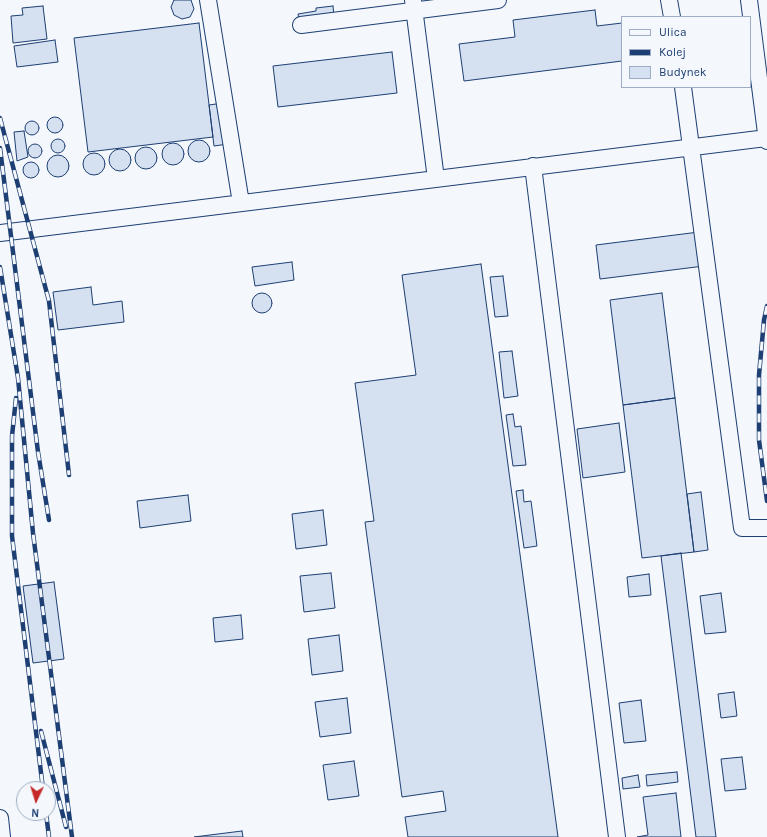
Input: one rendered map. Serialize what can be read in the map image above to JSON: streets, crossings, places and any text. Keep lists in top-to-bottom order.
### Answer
{
  "legend": ["Ulica", "Kolej", "Budynek"],
  "north": "bottom"
}
